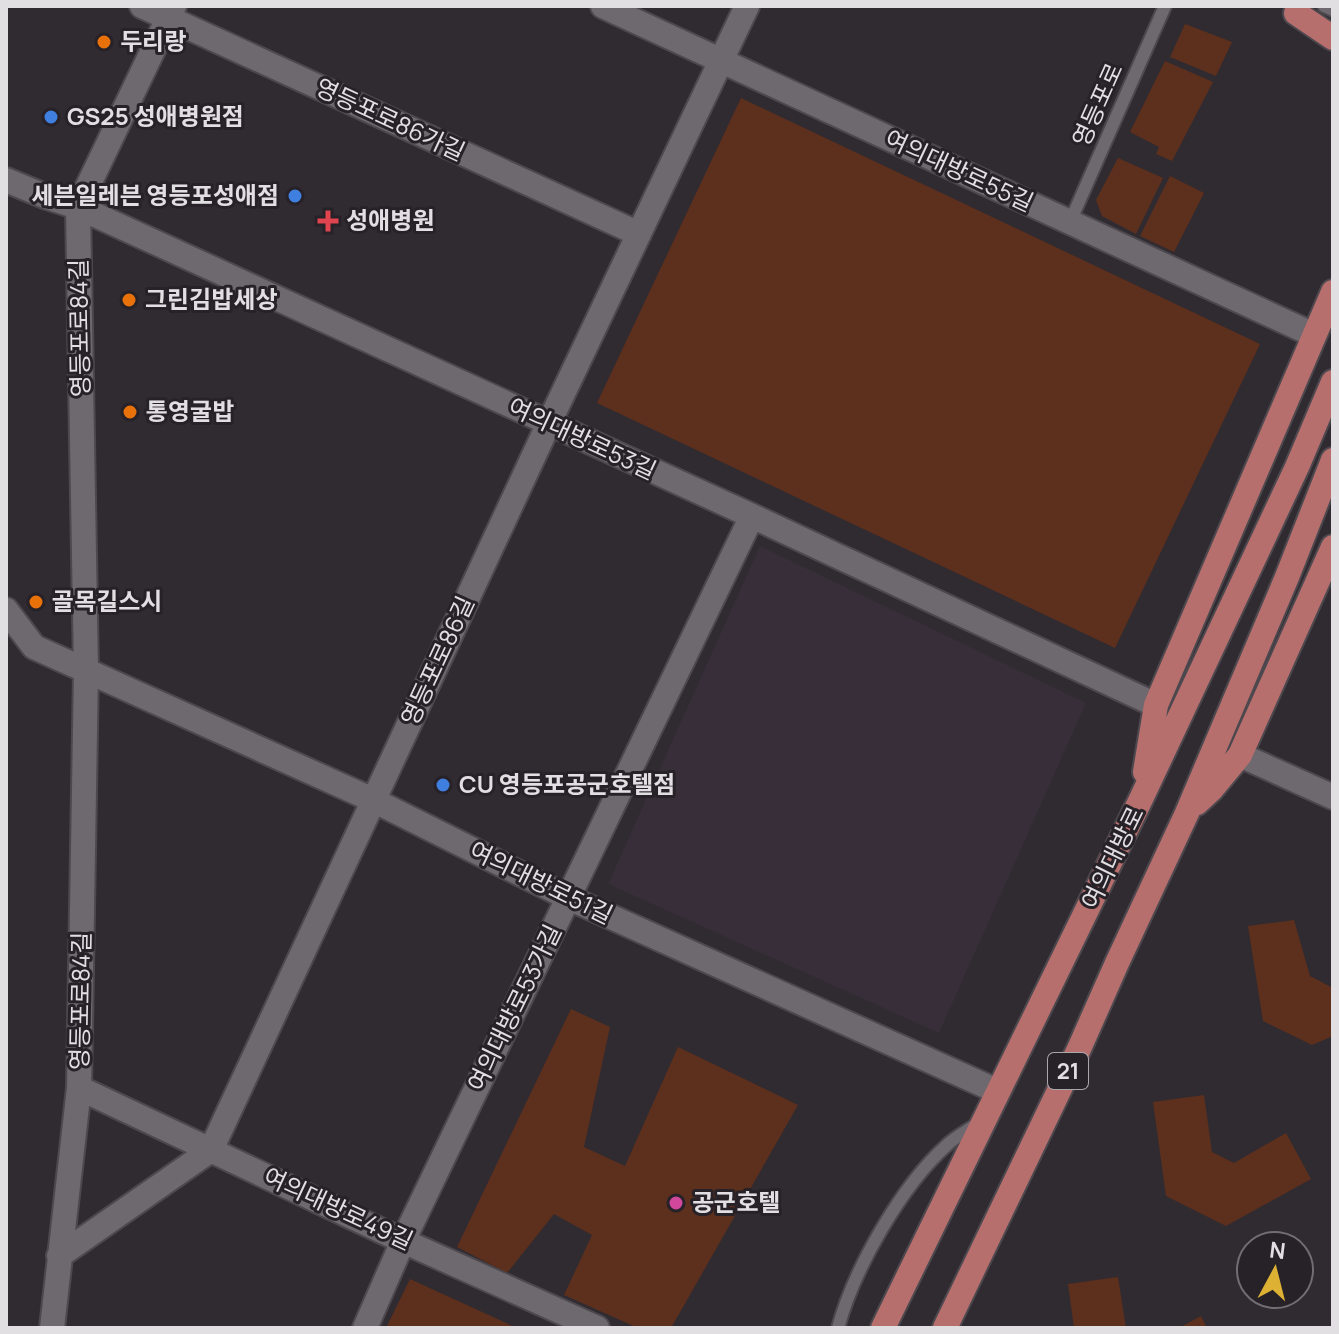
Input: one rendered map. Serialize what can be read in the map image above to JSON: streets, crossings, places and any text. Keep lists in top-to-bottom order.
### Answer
{
  "streets": {
    "main road": ["여의대방로", "21"],
    "street": [
      "영등포로86가길",
      "여의대방로55길",
      "영등포로84길",
      "여의대방로53길",
      "영등포로86길",
      "여의대방로51길",
      "여의대방로53가길",
      "여의대방로49길"
    ],
    "lane": ["영등포로"]
  },
  "crossings": [
    ["영등포로", "여의대방로55길"],
    ["영등포로86가길", "영등포로84길"],
    ["영등포로86가길", "영등포로86길"],
    ["여의대방로55길", "영등포로86길"],
    ["영등포로84길", "여의대방로53길"],
    ["영등포로84길", "여의대방로51길"],
    ["영등포로84길", "여의대방로49길"],
    ["여의대방로53길", "영등포로86길"],
    ["여의대방로53길", "여의대방로53가길"],
    ["영등포로86길", "여의대방로51길"],
    ["영등포로86길", "여의대방로49길"],
    ["여의대방로", "여의대방로51길"],
    ["여의대방로", "21"],
    ["여의대방로51길", "여의대방로53가길"],
    ["여의대방로53가길", "여의대방로49길"]
  ],
  "places": {
    "other": [
      "두리랑",
      "GS25 성애병원점",
      "세븐일레븐 영등포성애점",
      "그린김밥세상",
      "통영굴밥",
      "골목길스시",
      "CU 영등포공군호텔점",
      "공군호텔"
    ],
    "health": ["성애병원"]
  },
  "north": "top"
}
